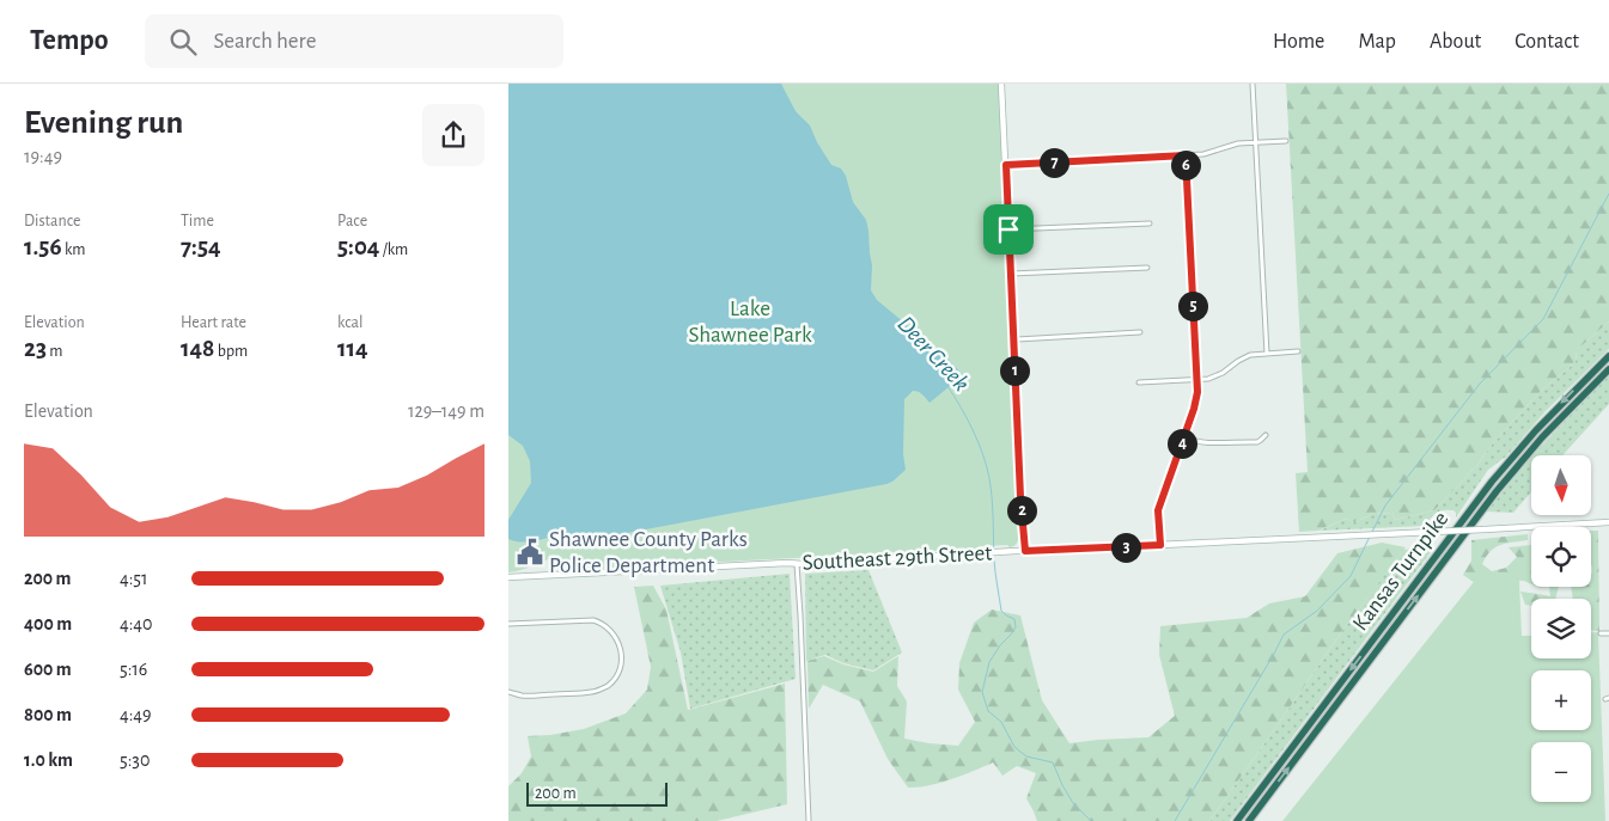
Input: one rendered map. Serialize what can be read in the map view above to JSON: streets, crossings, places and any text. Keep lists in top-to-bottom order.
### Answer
{
  "streets": {
    "highway": ["Kansas Turnpike"],
    "main road": ["Southeast 29th Street"]
  },
  "water": ["Deer Creek"],
  "parks": ["Lake Shawnee Park"],
  "places": {
    "public building": ["Shawnee County Parks Police Department"]
  },
  "scale_bar": "200 m",
  "north": "bottom",
  "page": {
    "header": "Tempo",
    "search": "Search here",
    "nav": [
      "Home",
      "Map",
      "About",
      "Contact"
    ],
    "heading": ["Evening run", "19:49"],
    "pins": [
      "7",
      "6",
      "5",
      "1",
      "4",
      "2",
      "3"
    ],
    "stats": [
      ["Distance", "1.56 km"],
      ["Time", "7:54"],
      ["Pace", "5:04 /km"],
      ["Elevation", "23 m"],
      ["Heart rate", "148 bpm"],
      ["kcal", "114"]
    ],
    "chart": ["Elevation", "129–149 m"],
    "map_buttons": ["+", "−"],
    "list": [
      {
        "name": "200 m",
        "note": "4:51"
      },
      {
        "name": "400 m",
        "note": "4:40"
      },
      {
        "name": "600 m",
        "note": "5:16"
      },
      {
        "name": "800 m",
        "note": "4:49"
      },
      {
        "name": "1.0 km",
        "note": "5:30"
      }
    ],
    "scale": "200 m"
  }
}
